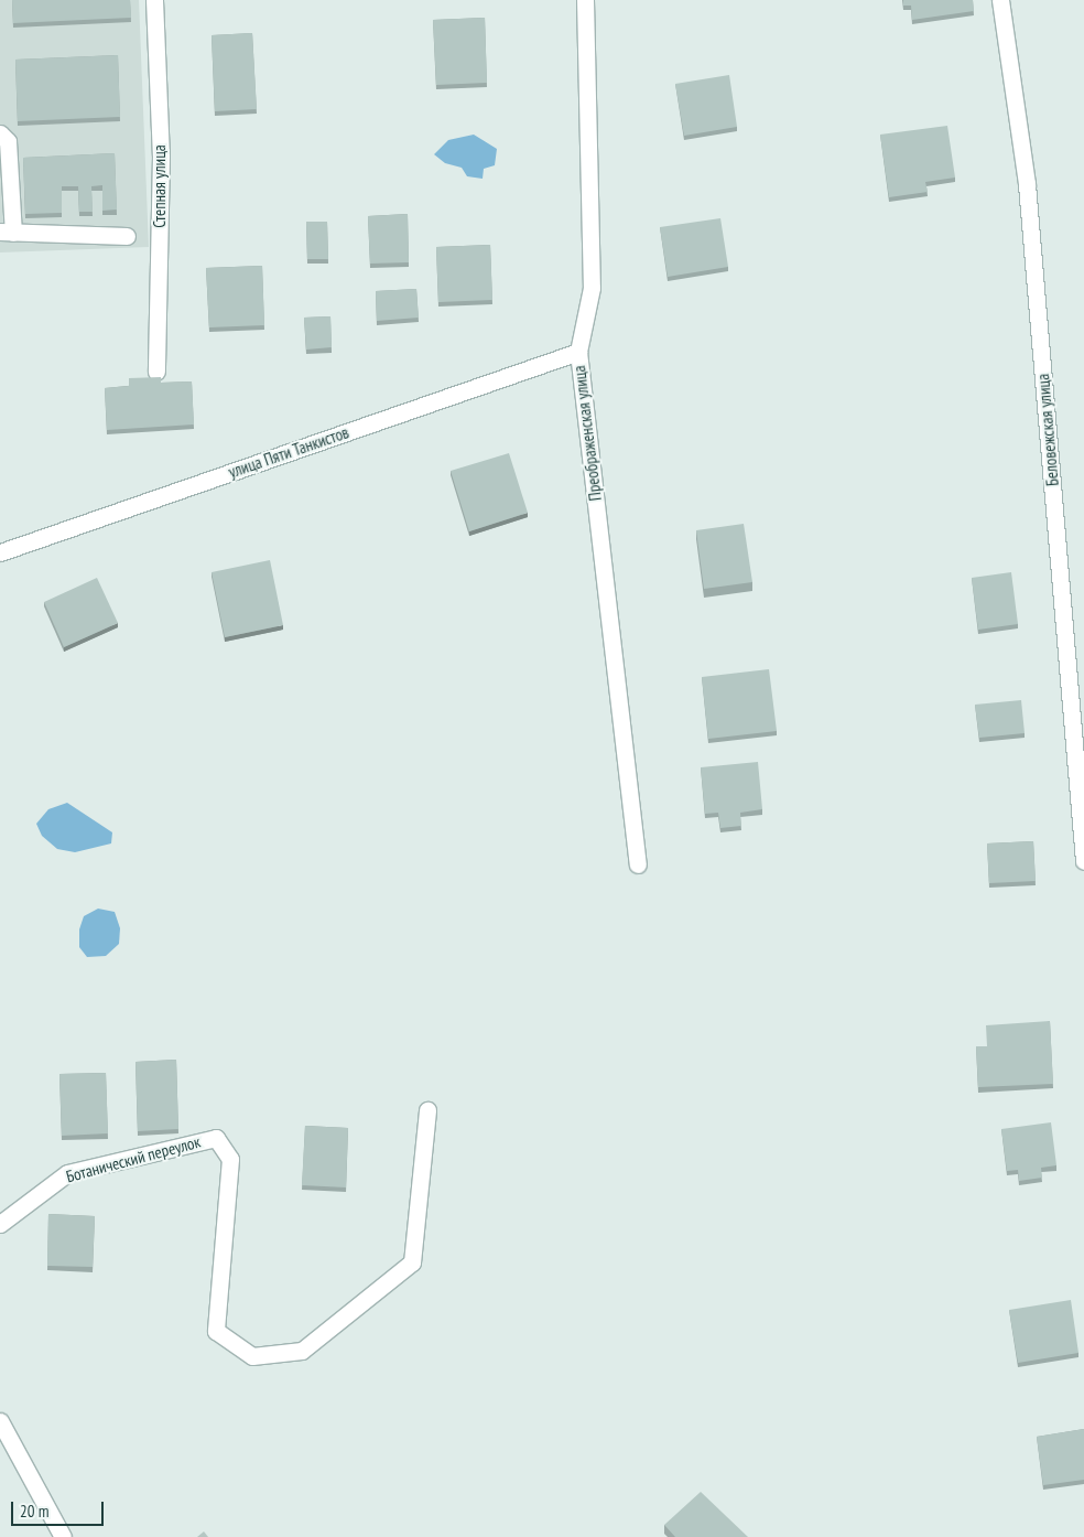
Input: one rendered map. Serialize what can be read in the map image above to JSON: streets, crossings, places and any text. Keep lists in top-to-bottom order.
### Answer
{
  "streets": {
    "street": [
      "Степная улица",
      "Беловежская улица",
      "Преображенская улица",
      "улица Пяти Танкистов",
      "Ботанический переулок"
    ]
  },
  "crossings": [
    ["Преображенская улица", "улица Пяти Танкистов"]
  ],
  "scale_bar": "20 m"
}
